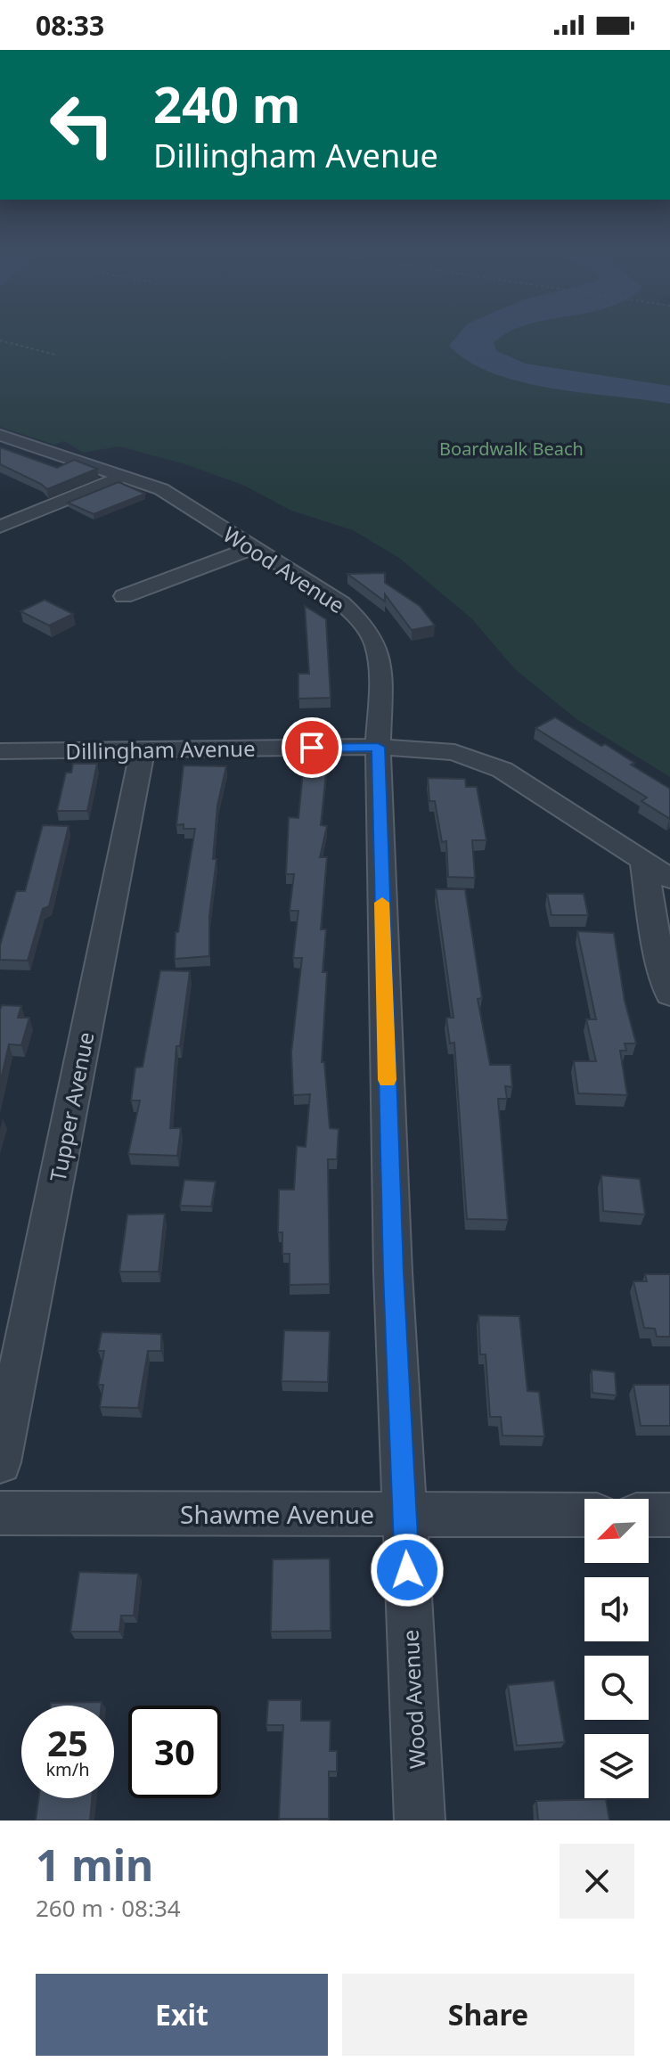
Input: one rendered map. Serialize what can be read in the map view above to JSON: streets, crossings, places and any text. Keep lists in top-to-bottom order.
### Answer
{
  "streets": {
    "street": [
      "Wood Avenue",
      "Dillingham Avenue",
      "Tupper Avenue",
      "Shawme Avenue"
    ]
  },
  "crossings": [
    ["Wood Avenue", "Dillingham Avenue"],
    ["Wood Avenue", "Shawme Avenue"],
    ["Dillingham Avenue", "Tupper Avenue"]
  ],
  "parks": ["Boardwalk Beach"],
  "north": "bottom left",
  "page": {
    "status": "08:33",
    "turn": ["240 m", "Dillingham Avenue"],
    "speed": "25 km/h",
    "limit": "30",
    "heading": ["1 min", "260 m · 08:34"],
    "buttons": ["Exit", "Share"]
  }
}
